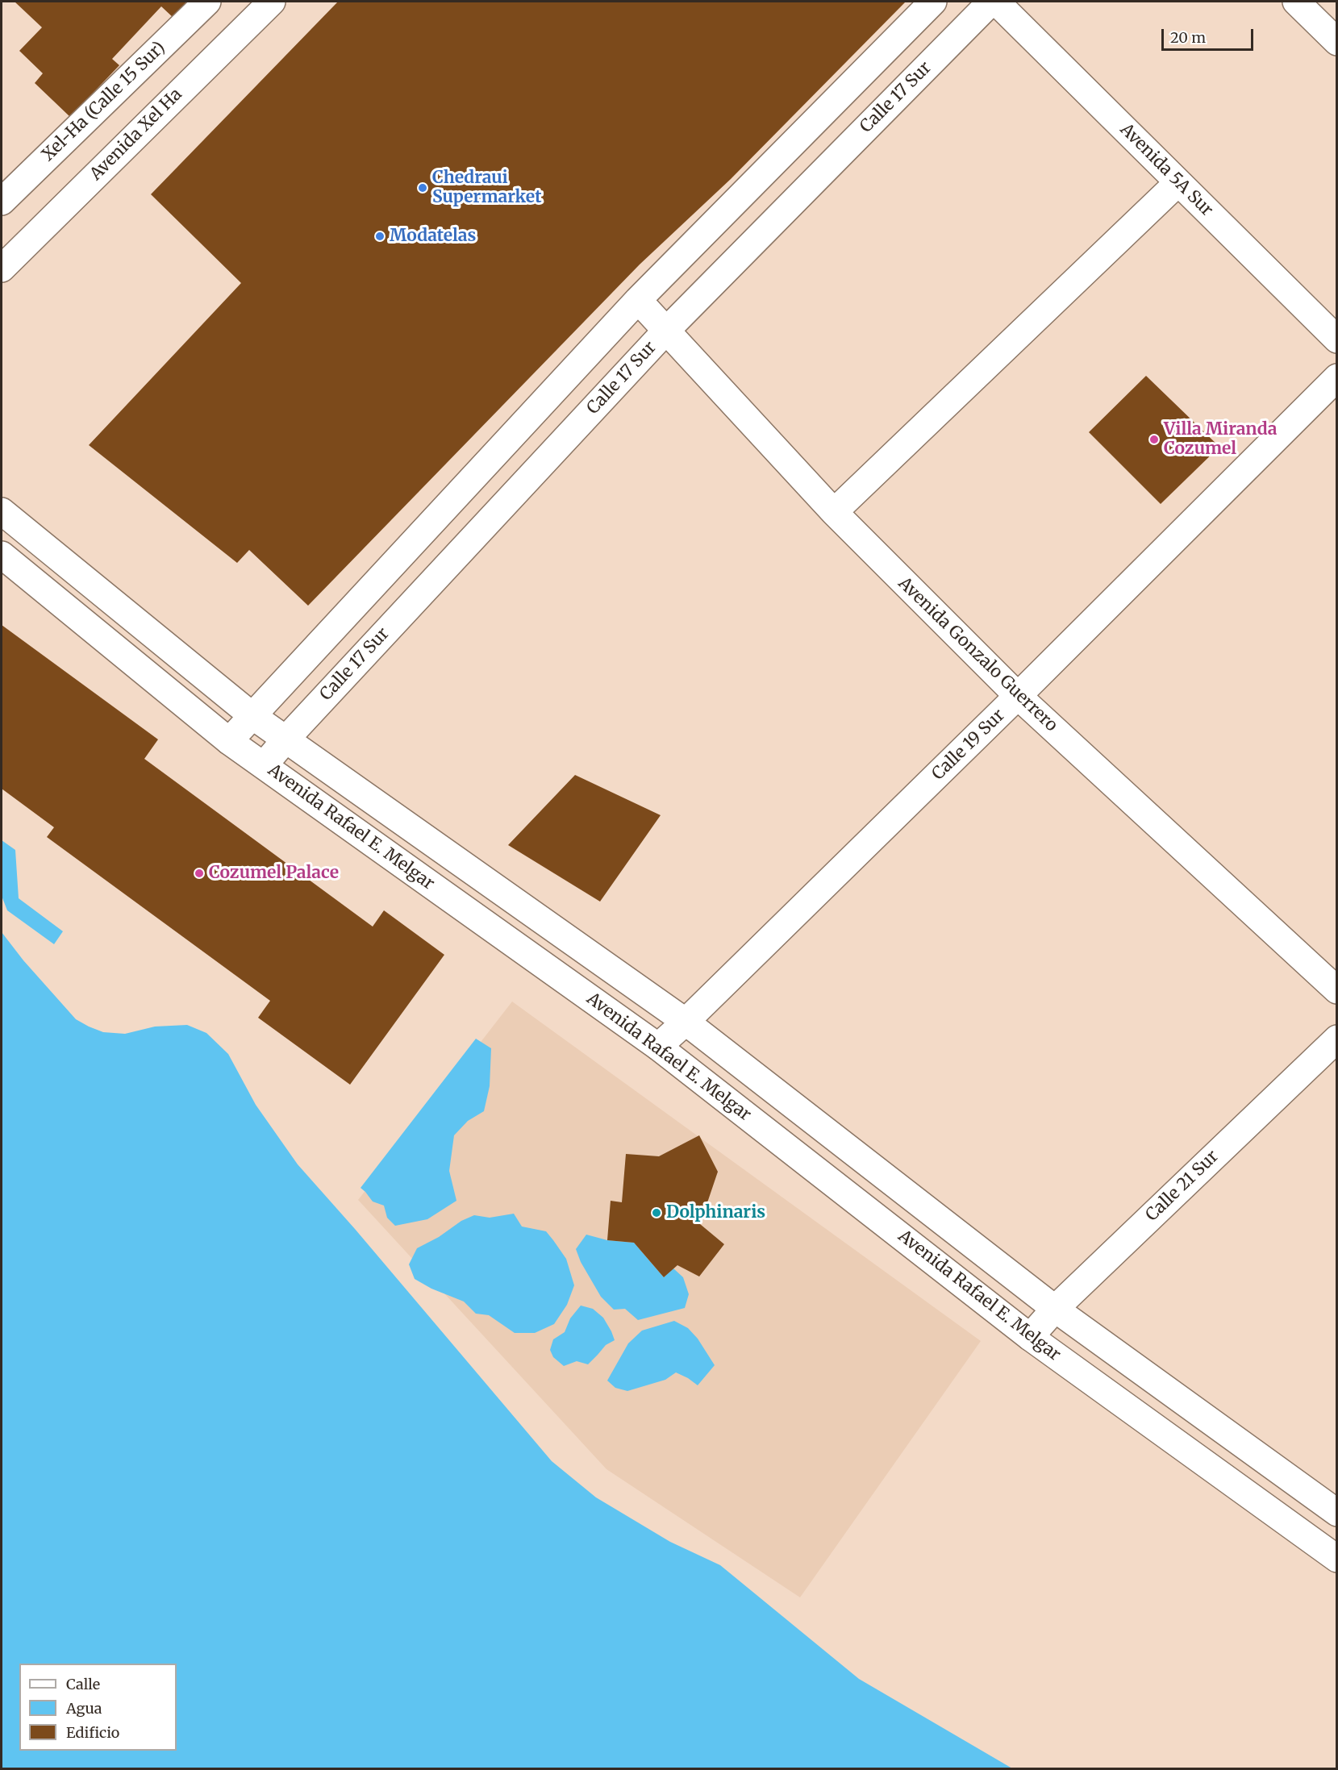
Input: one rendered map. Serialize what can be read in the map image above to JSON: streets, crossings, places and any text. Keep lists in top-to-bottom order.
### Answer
{
  "streets": {
    "street": [
      "Calle 17 Sur",
      "Xel-Ha (Calle 15 Sur)",
      "Avenida Xel Ha",
      "Avenida 5A Sur",
      "Avenida Gonzalo Guerrero",
      "Calle 19 Sur",
      "Avenida Rafael E. Melgar",
      "Calle 21 Sur"
    ]
  },
  "crossings": [
    ["Calle 17 Sur", "Avenida Gonzalo Guerrero"],
    ["Calle 17 Sur", "Avenida Rafael E. Melgar"],
    ["Avenida Gonzalo Guerrero", "Calle 19 Sur"],
    ["Calle 19 Sur", "Avenida Rafael E. Melgar"],
    ["Avenida Rafael E. Melgar", "Calle 21 Sur"]
  ],
  "places": [
    "Chedraui Supermarket",
    "Modatelas",
    "Villa Miranda Cozumel",
    "Cozumel Palace",
    "Dolphinaris"
  ],
  "legend": ["Calle", "Agua", "Edificio"],
  "scale_bar": "20 m"
}
